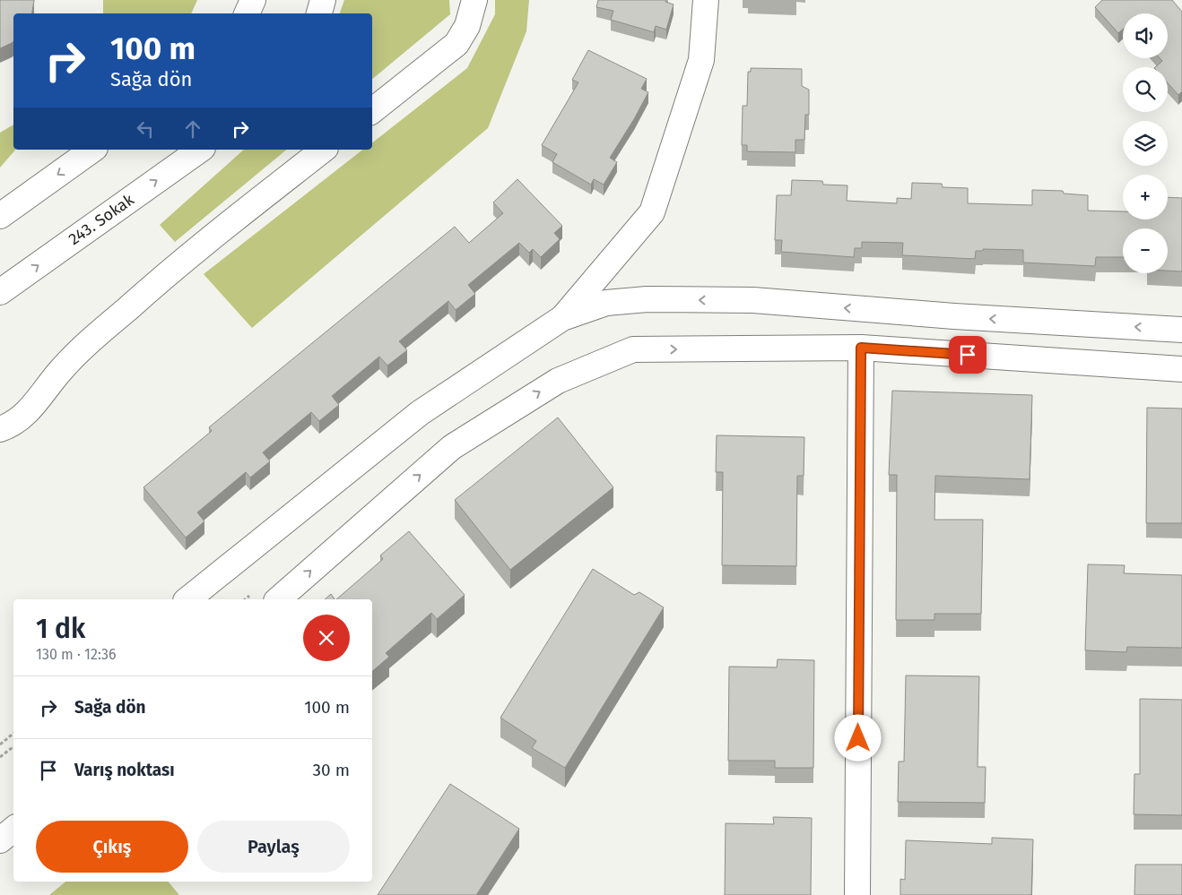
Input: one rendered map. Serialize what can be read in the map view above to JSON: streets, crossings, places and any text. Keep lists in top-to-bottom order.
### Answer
{
  "streets": {
    "street": ["243. Sokak"]
  },
  "page": {
    "map_buttons": ["+", "−"],
    "turn": ["100 m", "Sağa dön"],
    "heading": ["1 dk", "130 m · 12:36"],
    "list": [
      {
        "name": "Sağa dön",
        "value": "100 m"
      },
      {
        "name": "Varış noktası",
        "value": "30 m"
      }
    ],
    "buttons": ["Çıkış", "Paylaş"]
  }
}
